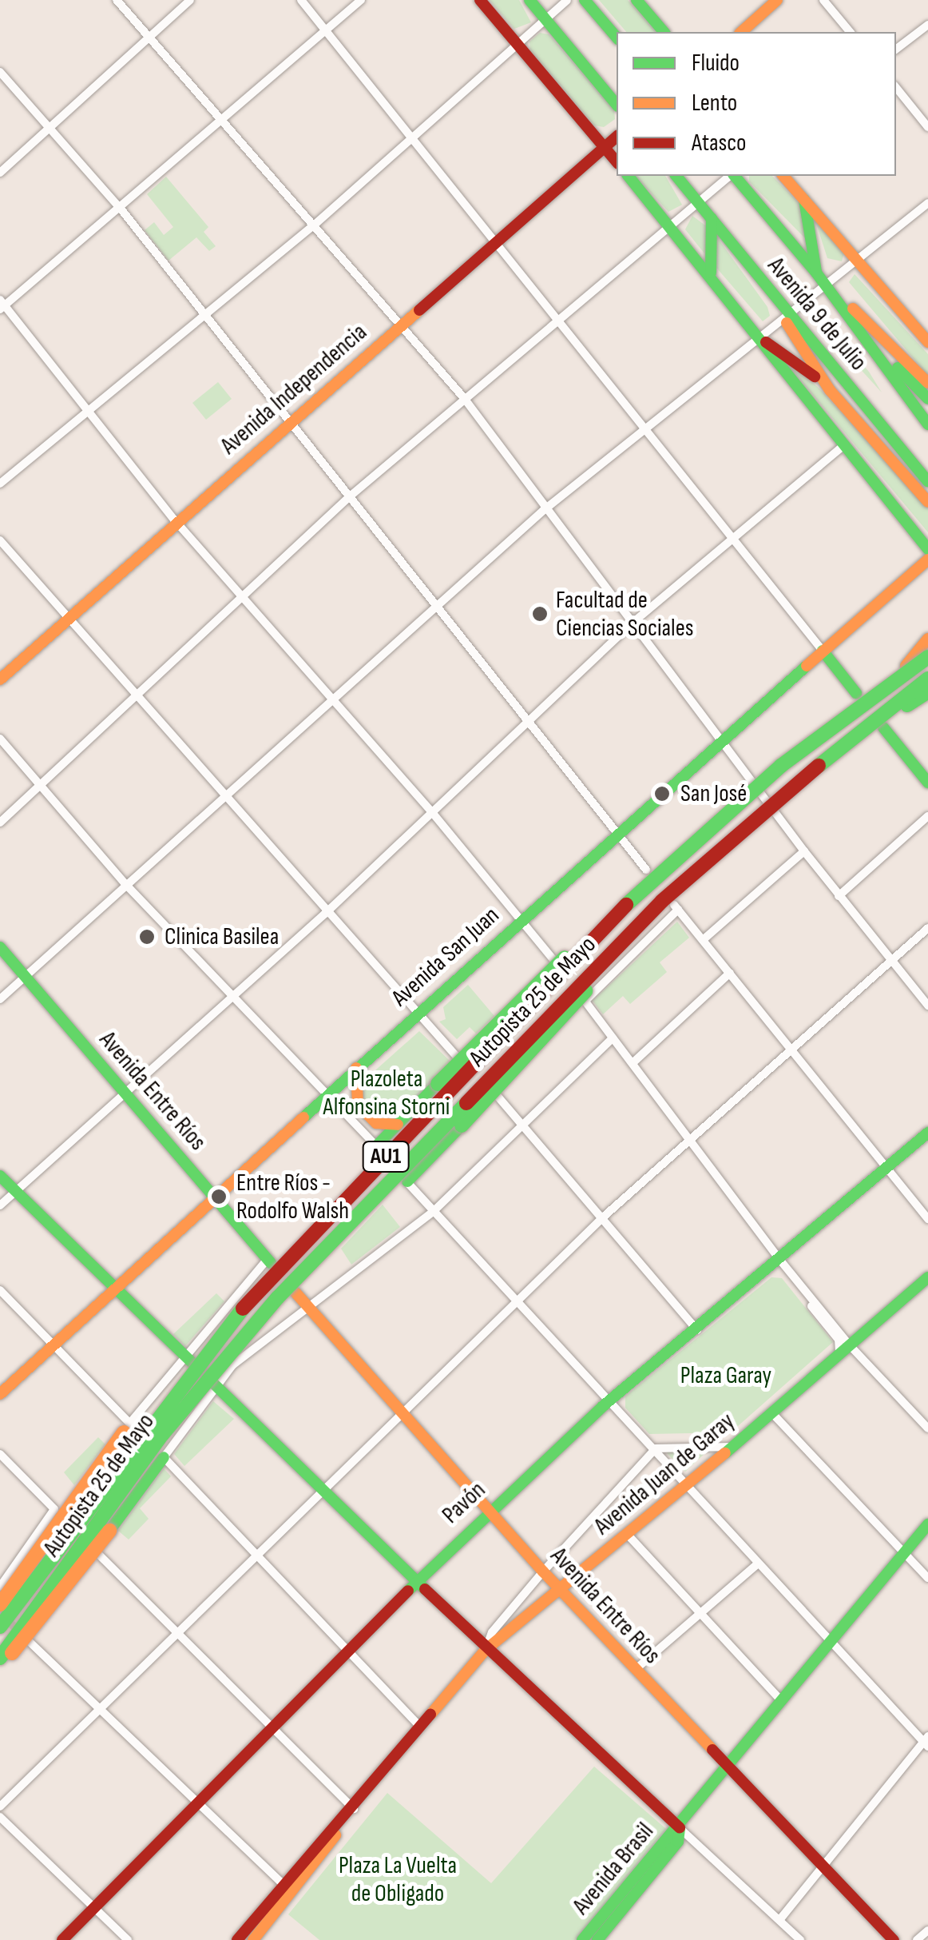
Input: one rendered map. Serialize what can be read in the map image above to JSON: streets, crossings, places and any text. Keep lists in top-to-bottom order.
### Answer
{
  "streets": {
    "main road": [
      "Avenida 9 de Julio",
      "Avenida Independencia",
      "Avenida San Juan",
      "Autopista 25 de Mayo",
      "Avenida Entre Ríos",
      "AU1",
      "Avenida Juan de Garay",
      "Pavón",
      "Avenida Brasil"
    ]
  },
  "crossings": [
    ["Avenida San Juan", "Avenida Entre Ríos"],
    ["Avenida Entre Ríos", "Avenida Juan de Garay"],
    ["Avenida Entre Ríos", "Pavón"],
    ["Avenida Entre Ríos", "Avenida Brasil"]
  ],
  "parks": ["Plazoleta Alfonsina Storni", "Plaza Garay", "Plaza La Vuelta de Obligado"],
  "places": [
    "Facultad de Ciencias Sociales",
    "San José",
    "Clinica Basilea",
    "Entre Ríos - Rodolfo Walsh"
  ],
  "legend": ["Fluido", "Lento", "Atasco"]
}
